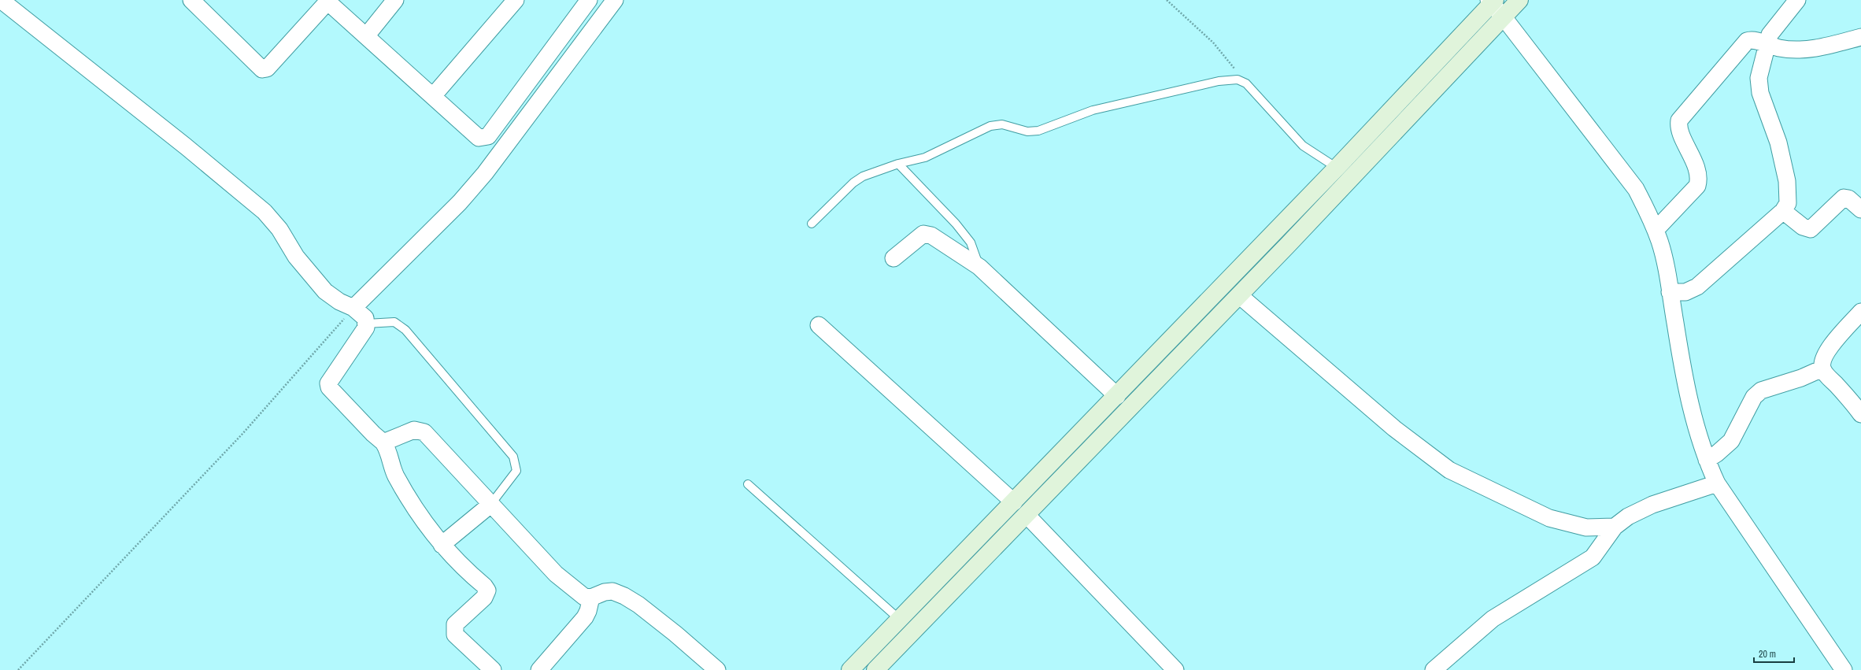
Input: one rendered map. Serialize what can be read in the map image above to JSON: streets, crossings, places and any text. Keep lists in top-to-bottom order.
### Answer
{
  "scale_bar": "20 m"
}
